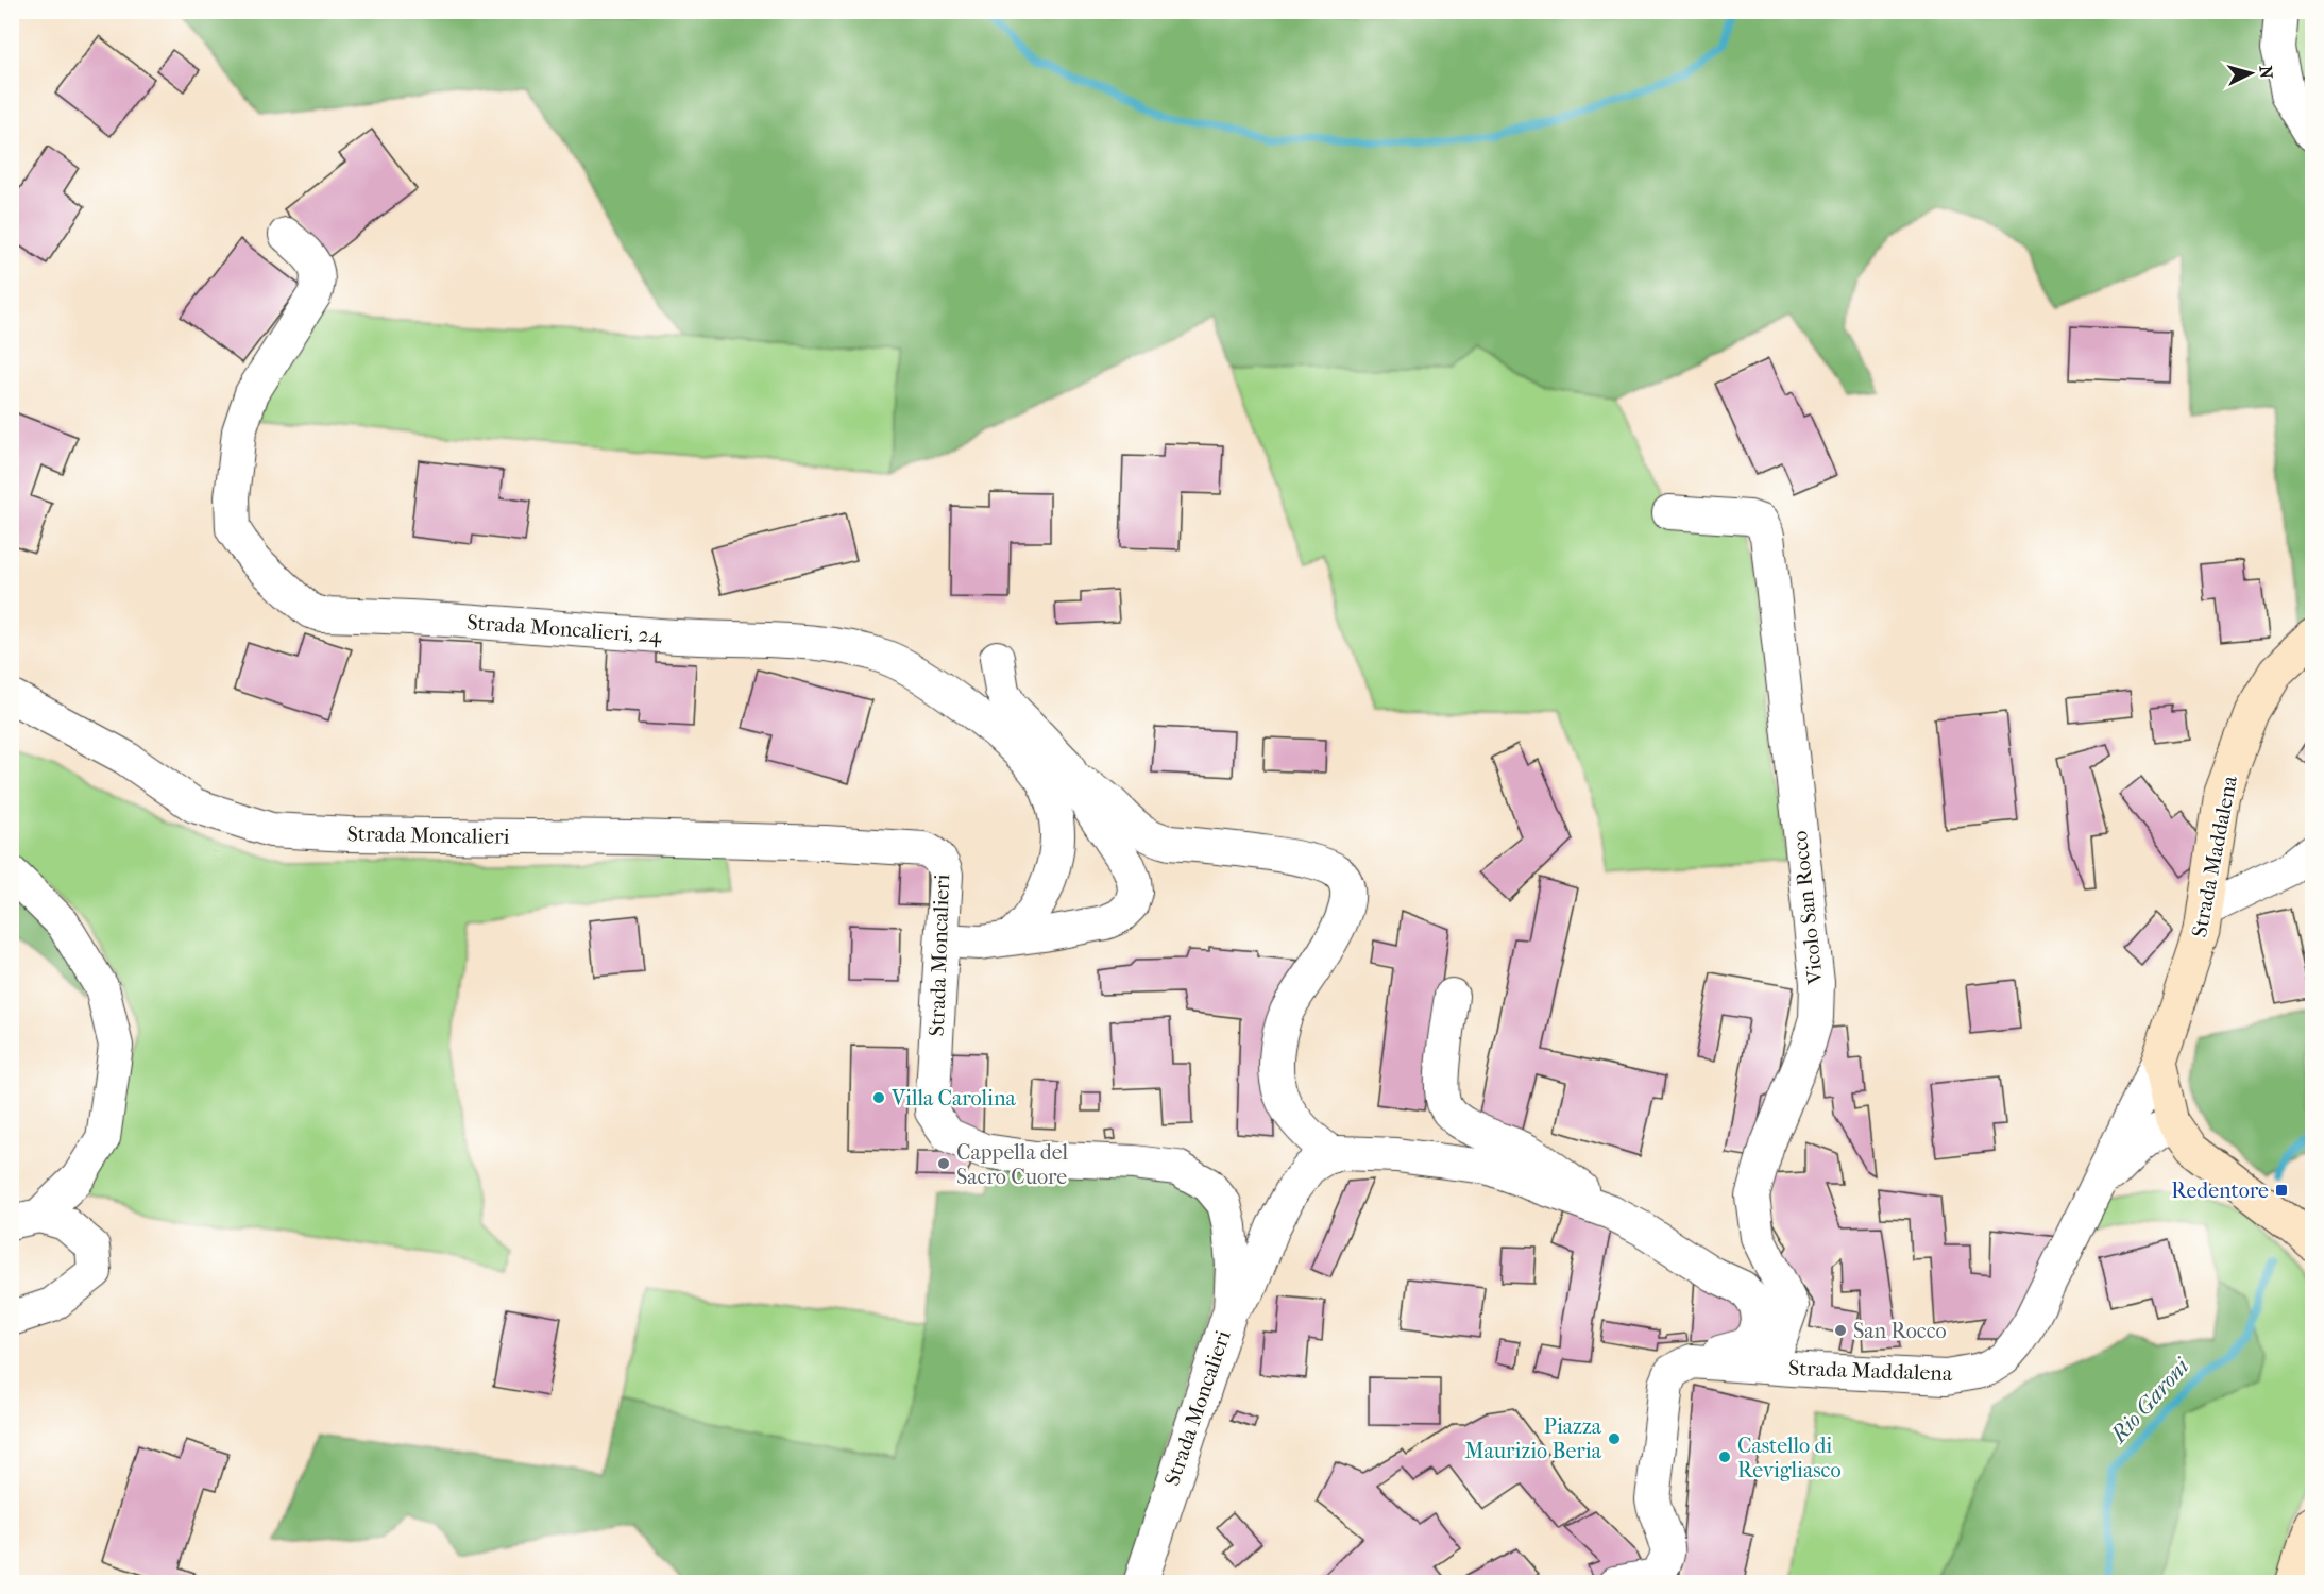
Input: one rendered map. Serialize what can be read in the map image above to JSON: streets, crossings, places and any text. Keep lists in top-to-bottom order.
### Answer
{
  "streets": {
    "street": [
      "Strada Moncalieri, 24",
      "Strada Moncalieri",
      "Strada Maddalena",
      "Vicolo San Rocco"
    ]
  },
  "crossings": [
    ["Strada Maddalena", "Vicolo San Rocco"]
  ],
  "water": ["Rio Garoni"],
  "places": {
    "other": [
      "Villa Carolina",
      "Cappella del Sacro Cuore",
      "San Rocco",
      "Piazza Maurizio Beria",
      "Castello di Revigliasco"
    ],
    "transit": ["Redentore"]
  },
  "north": "right"
}
